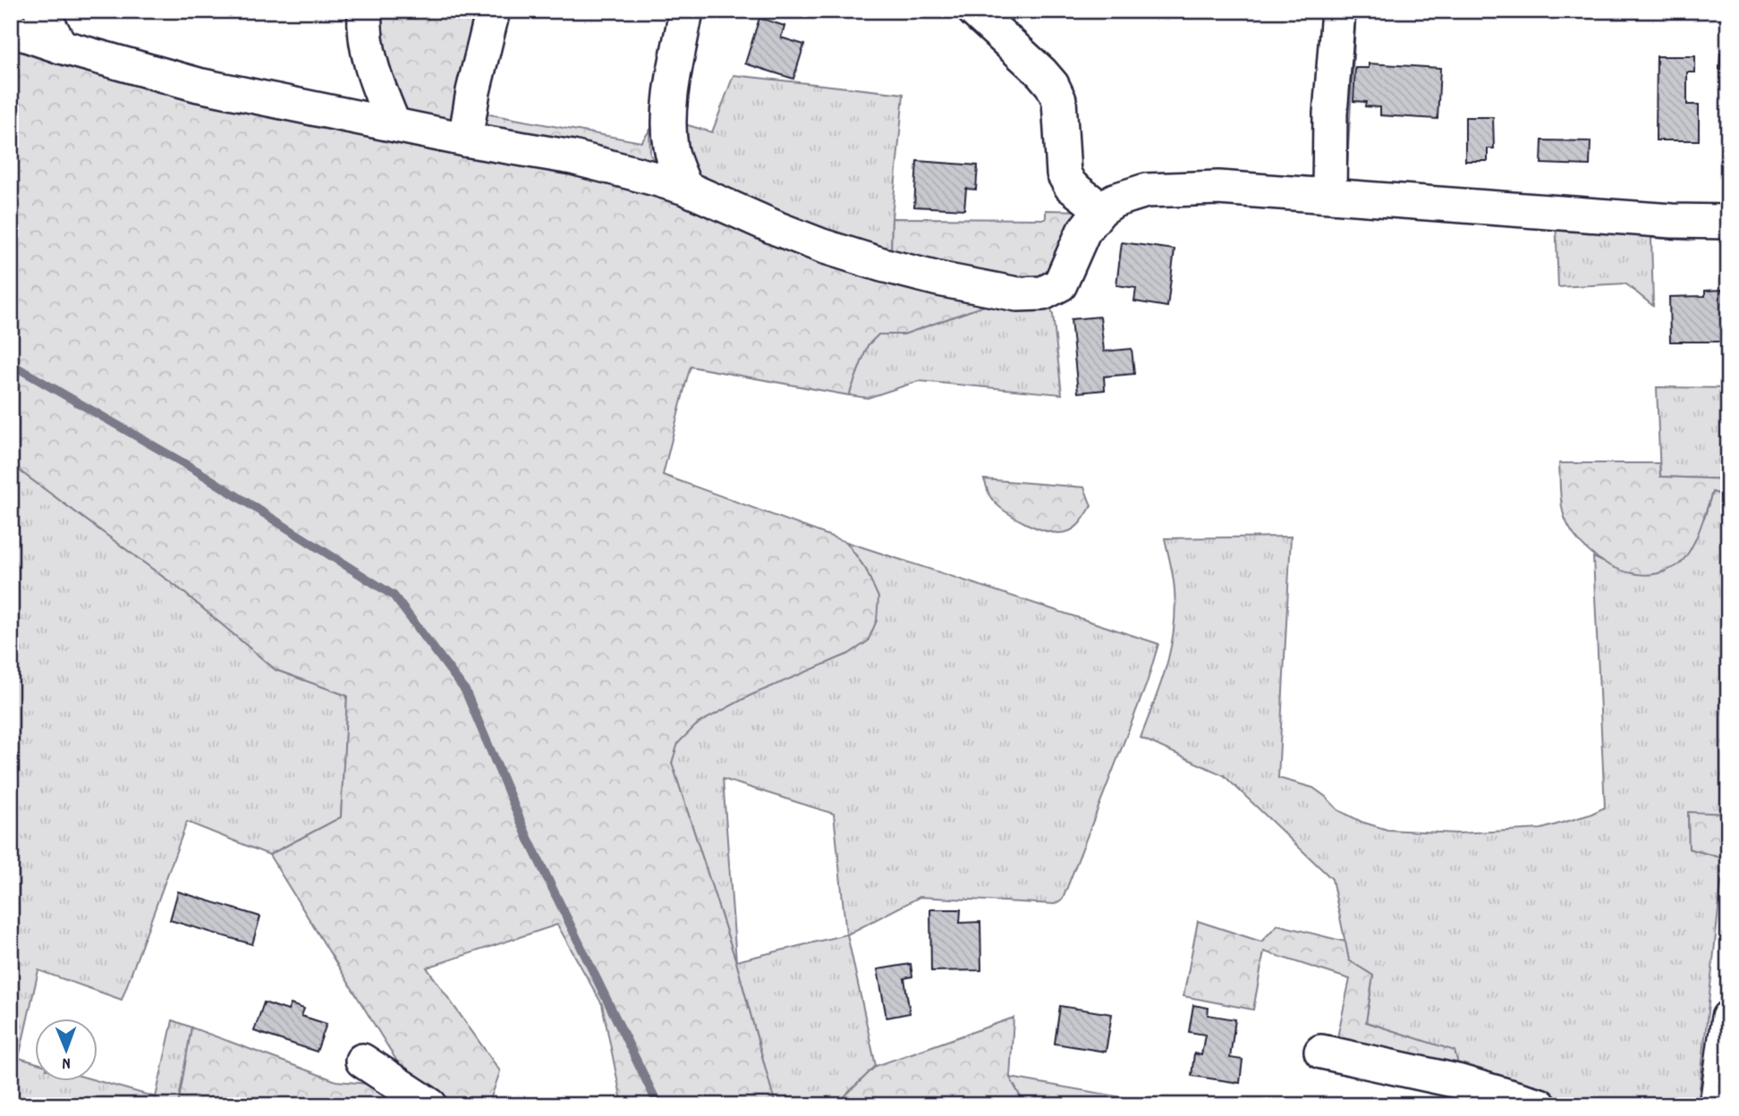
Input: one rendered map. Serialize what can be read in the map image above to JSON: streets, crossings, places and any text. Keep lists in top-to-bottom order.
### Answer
{
  "north": "bottom"
}
